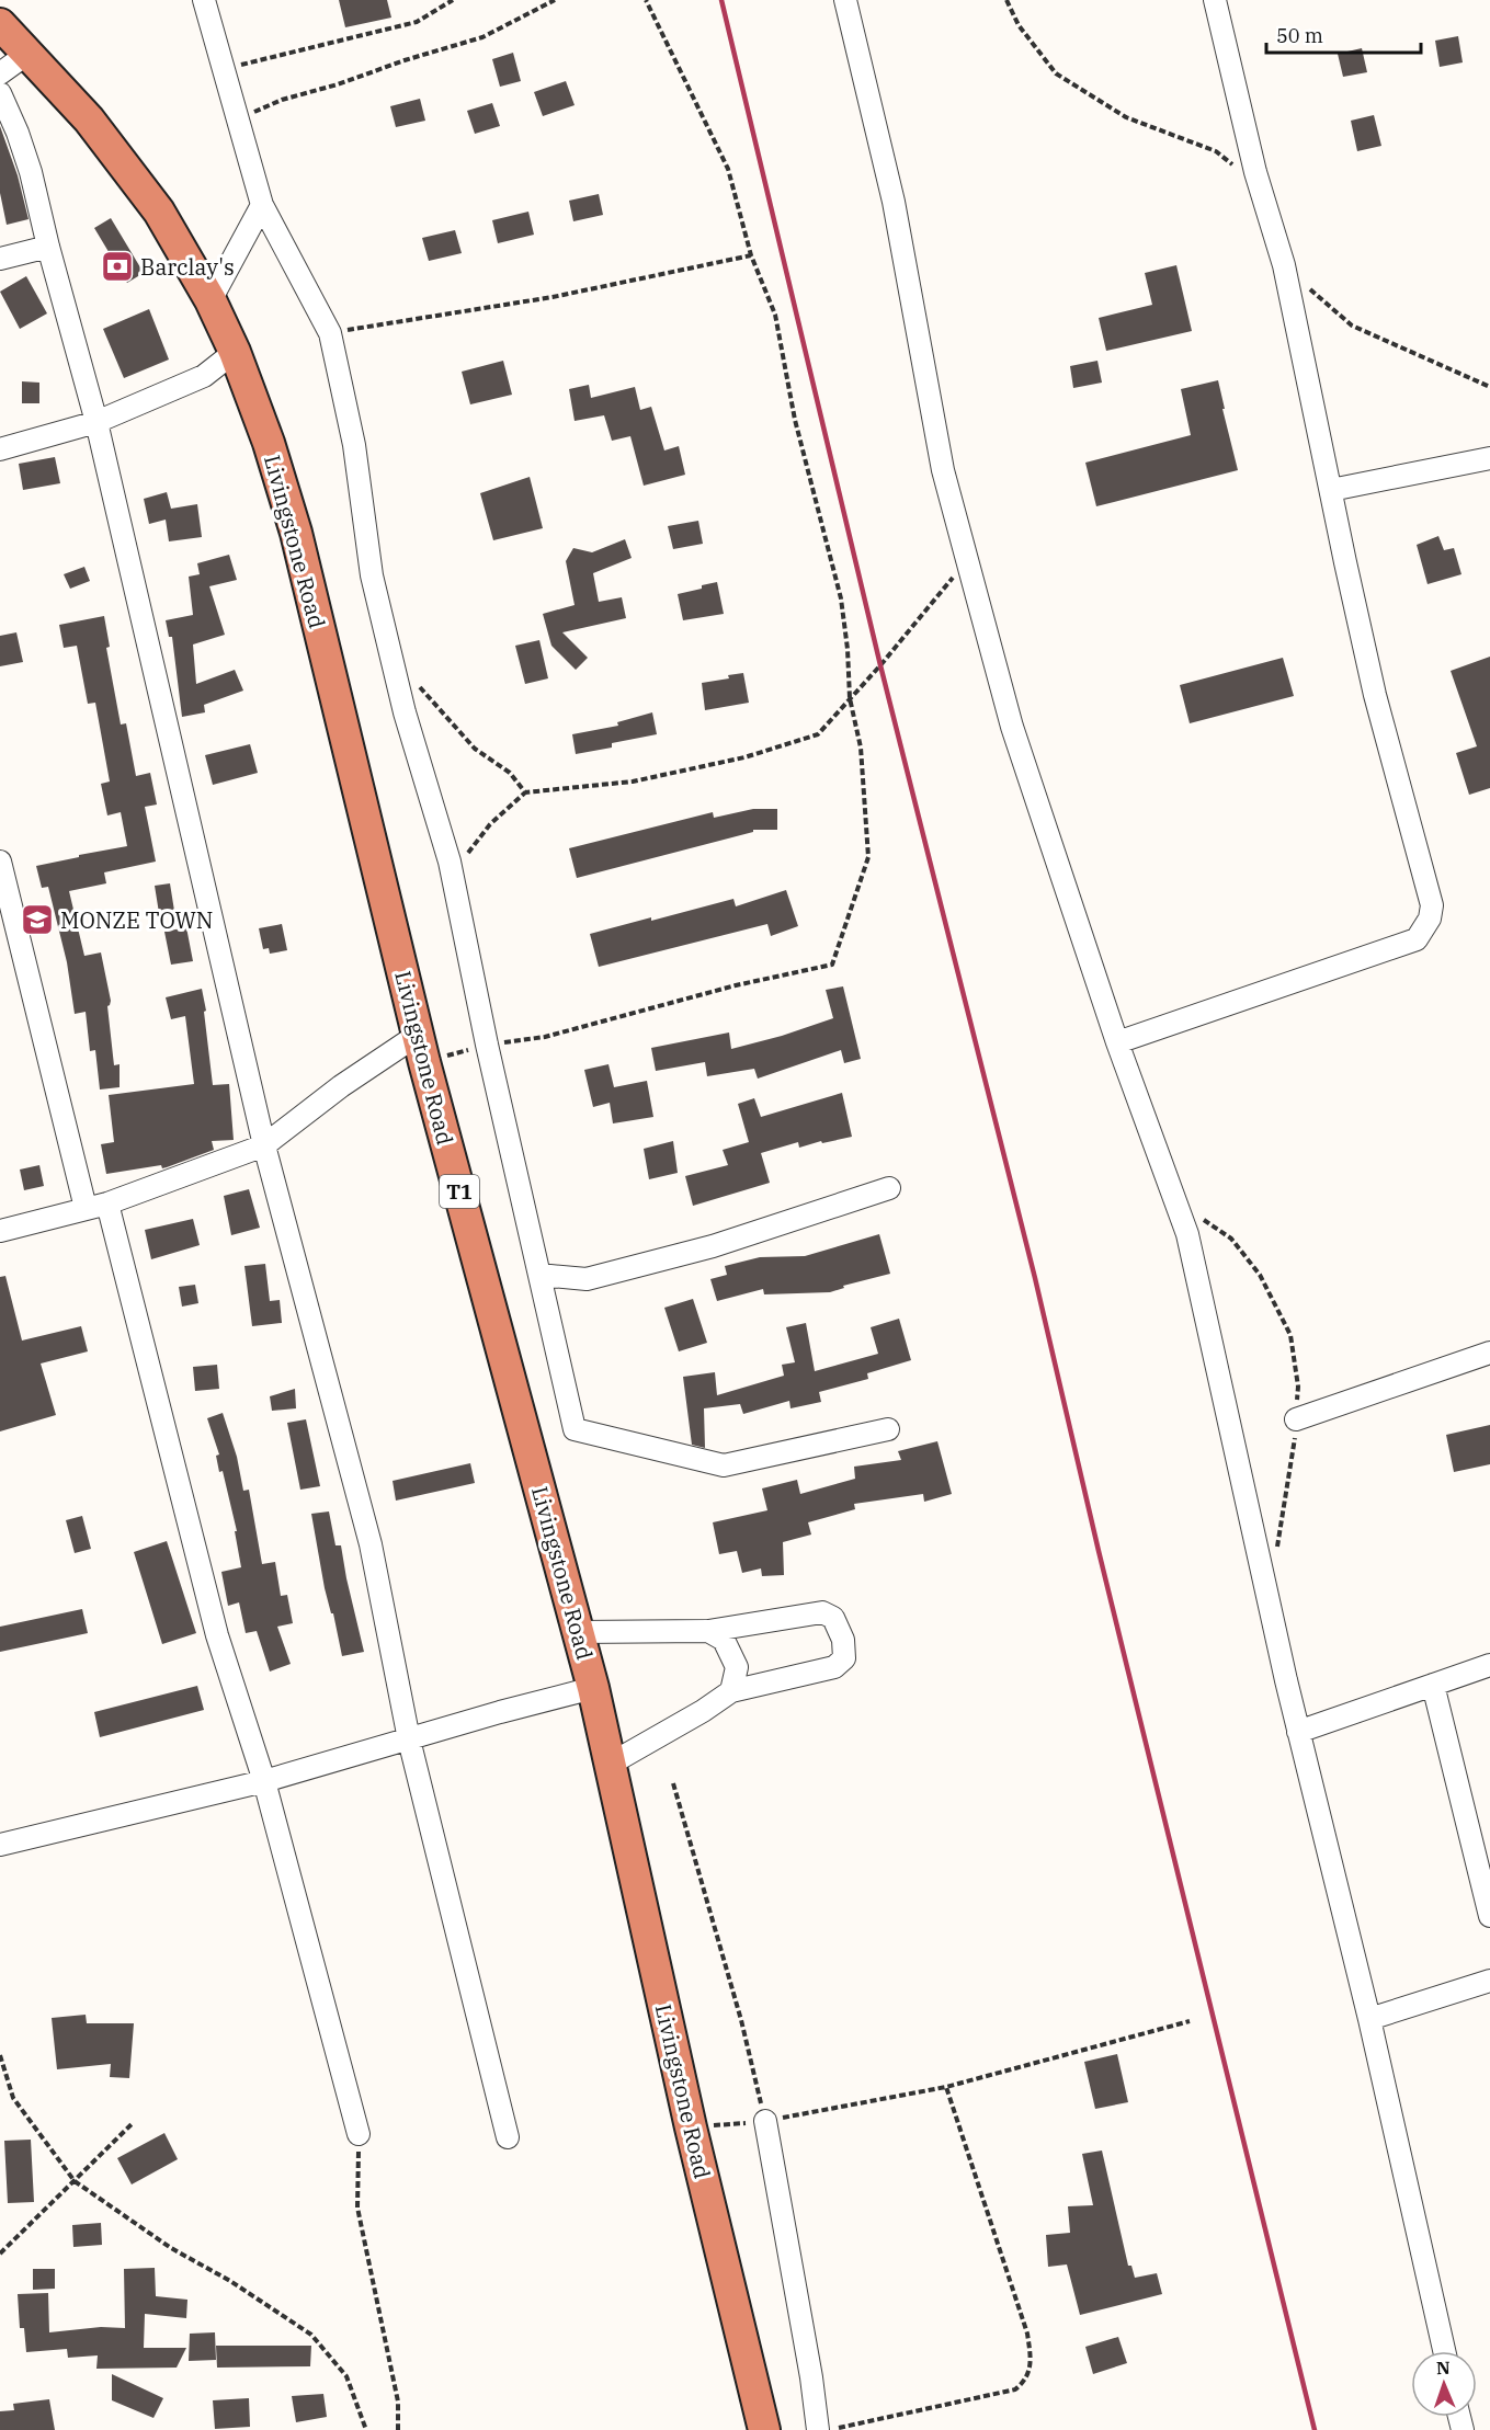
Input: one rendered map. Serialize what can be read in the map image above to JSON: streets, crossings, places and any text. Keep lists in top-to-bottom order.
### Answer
{
  "streets": {
    "highway": ["Livingstone Road", "T1"]
  },
  "places": {
    "bank": ["Barclay's"],
    "school or university": ["MONZE TOWN"]
  },
  "scale_bar": "50 m",
  "north": "top"
}
